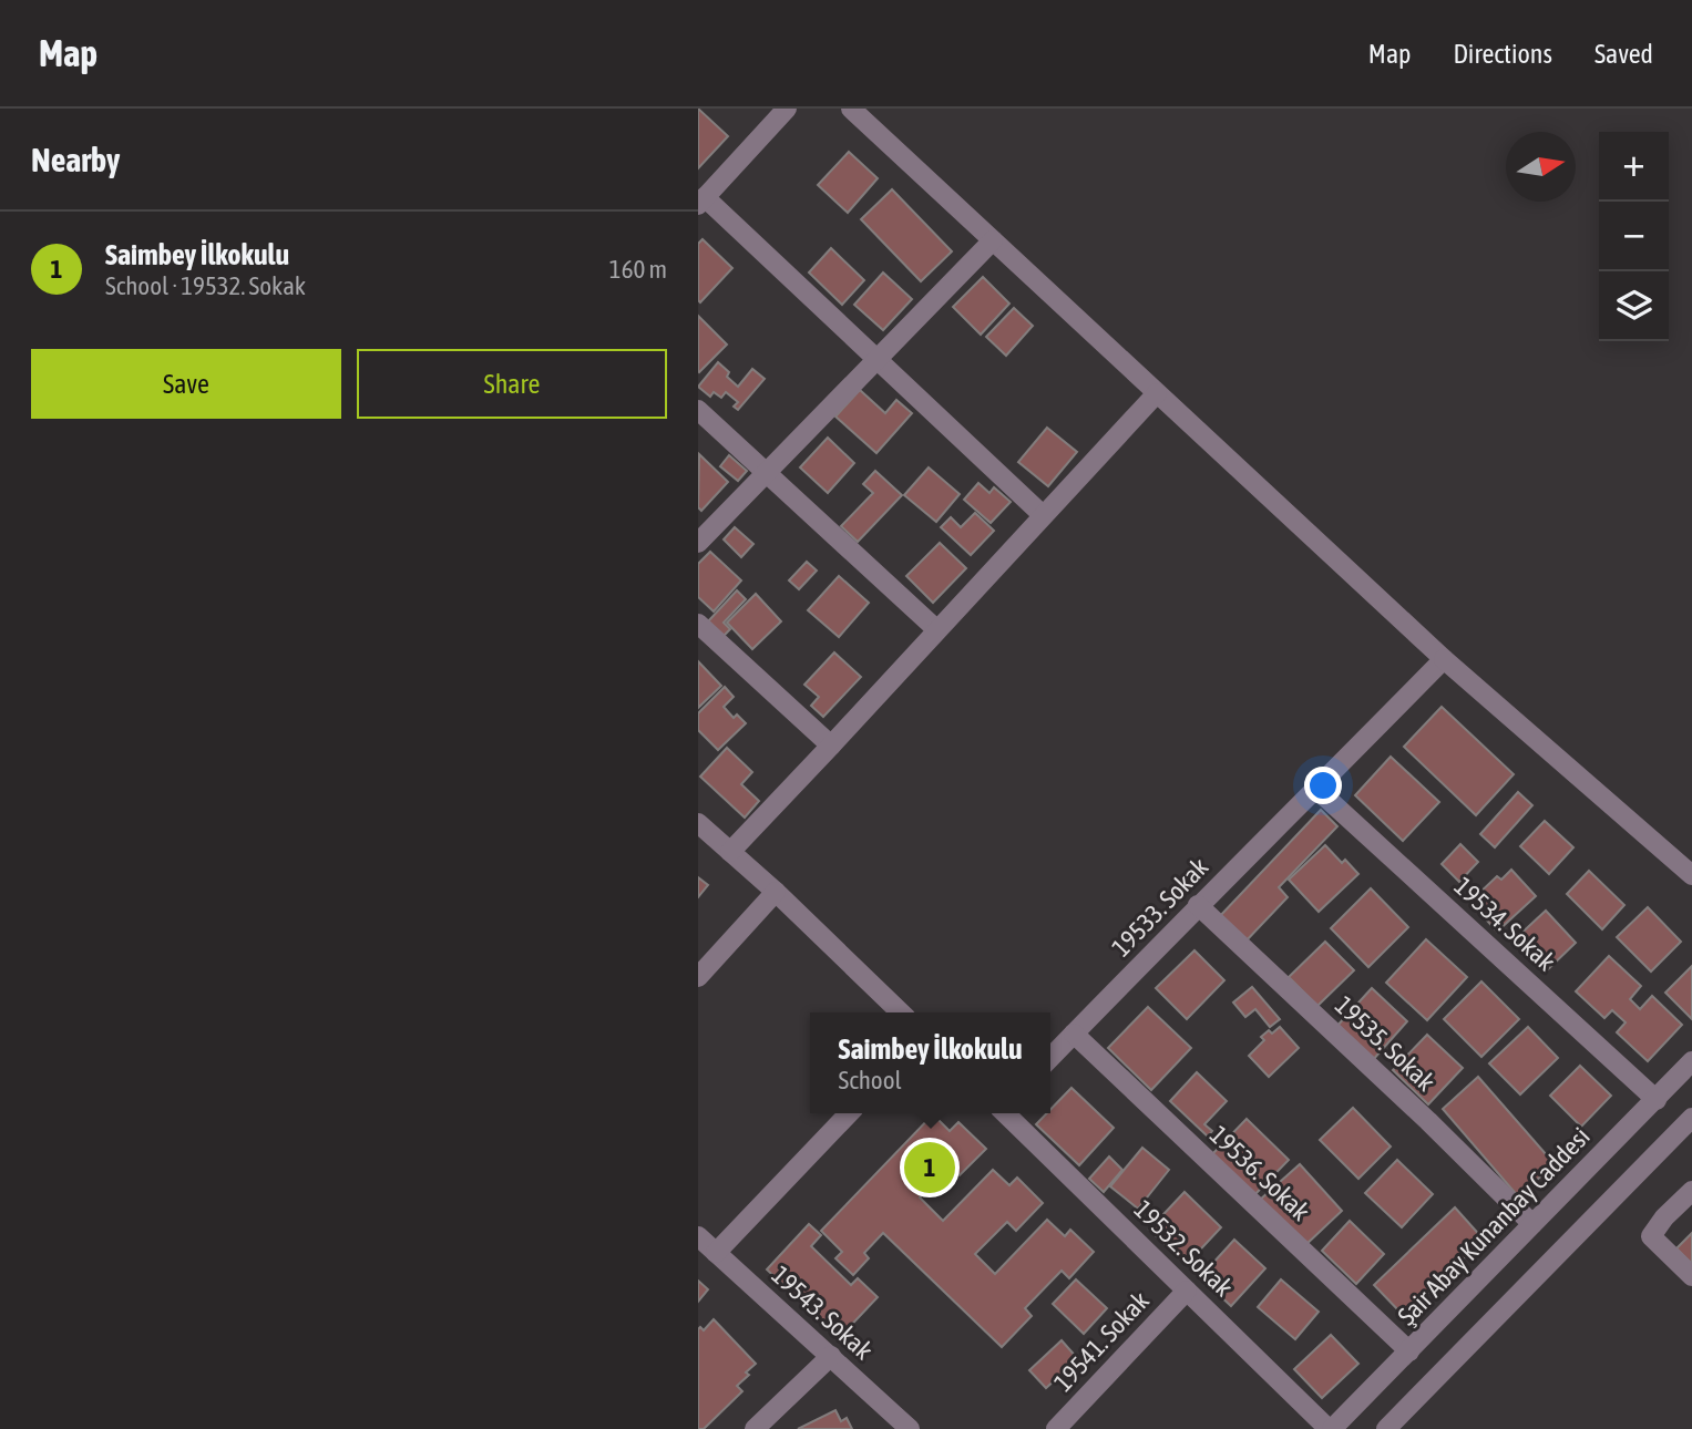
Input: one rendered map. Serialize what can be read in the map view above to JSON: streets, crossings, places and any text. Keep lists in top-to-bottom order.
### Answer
{
  "streets": {
    "street": [
      "19533. Sokak",
      "19534. Sokak",
      "19535. Sokak",
      "19536. Sokak",
      "Şair Abay Kunanbay Caddesi",
      "19532. Sokak",
      "19543. Sokak",
      "19541. Sokak"
    ]
  },
  "crossings": [
    ["19533. Sokak", "19534. Sokak"],
    ["19533. Sokak", "19535. Sokak"],
    ["19533. Sokak", "19536. Sokak"],
    ["19534. Sokak", "Şair Abay Kunanbay Caddesi"],
    ["19535. Sokak", "Şair Abay Kunanbay Caddesi"],
    ["19536. Sokak", "Şair Abay Kunanbay Caddesi"],
    ["Şair Abay Kunanbay Caddesi", "19532. Sokak"],
    ["19532. Sokak", "19541. Sokak"]
  ],
  "north": "right",
  "page": {
    "header": "Map",
    "nav": ["Map", "Directions", "Saved"],
    "heading": "Nearby",
    "map_buttons": ["+", "−"],
    "list": [
      {
        "mark": "1",
        "name": "Saimbey İlkokulu",
        "note": "School · 19532. Sokak",
        "value": "160 m"
      }
    ],
    "buttons": ["Save", "Share"],
    "popup": ["Saimbey İlkokulu", "School"],
    "pins": "1"
  }
}
